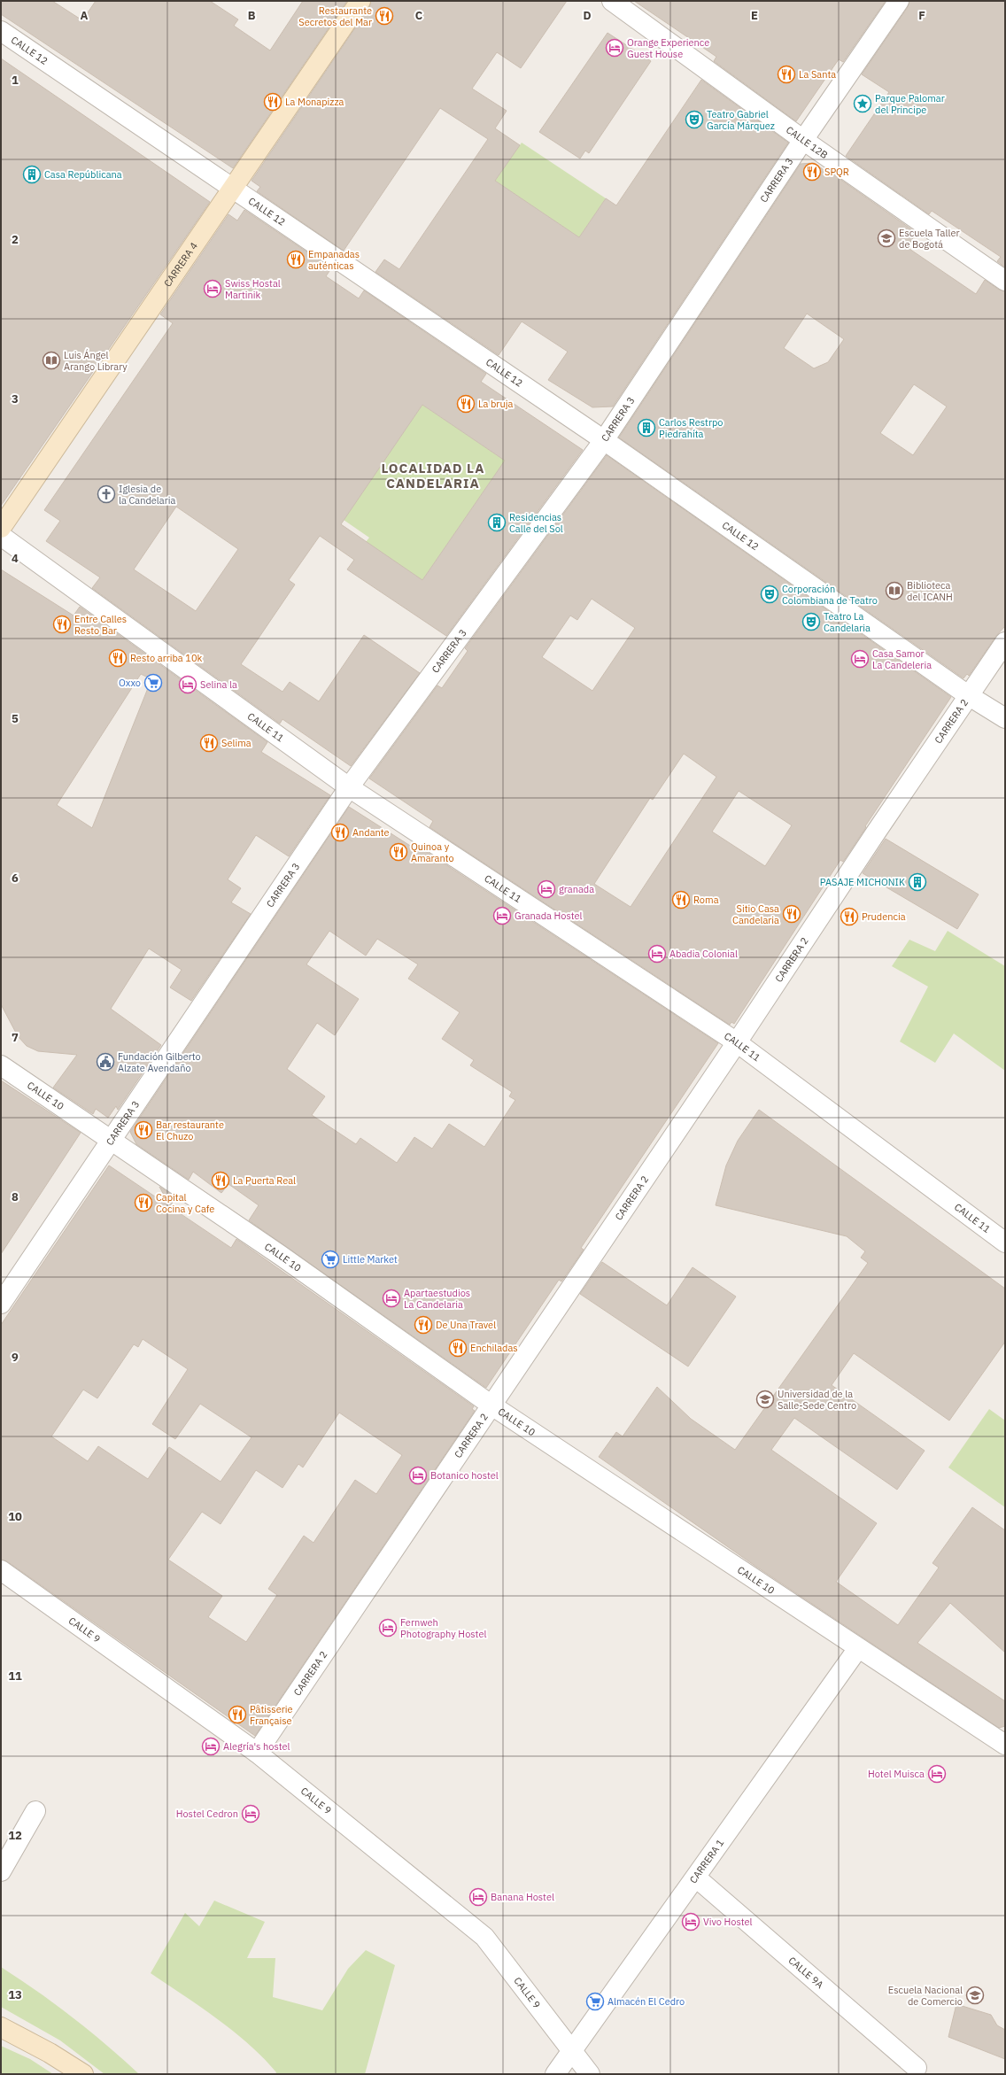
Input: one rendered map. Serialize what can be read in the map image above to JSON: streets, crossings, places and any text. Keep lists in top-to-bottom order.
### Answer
{
  "streets": {
    "street": [
      "CALLE 12",
      "CALLE 12B",
      "CARRERA 3",
      "CARRERA 4",
      "CARRERA 2",
      "CALLE 11",
      "CALLE 10",
      "CALLE 9",
      "CARRERA 1",
      "CALLE 9A"
    ]
  },
  "crossings": [
    ["CALLE 12", "CARRERA 3"],
    ["CALLE 12", "CARRERA 4"],
    ["CALLE 12", "CARRERA 2"],
    ["CALLE 12B", "CARRERA 3"],
    ["CARRERA 3", "CALLE 11"],
    ["CARRERA 3", "CALLE 10"],
    ["CARRERA 2", "CALLE 11"],
    ["CARRERA 2", "CALLE 10"],
    ["CARRERA 2", "CALLE 9"],
    ["CALLE 10", "CARRERA 1"],
    ["CALLE 9", "CARRERA 1"],
    ["CARRERA 1", "CALLE 9A"]
  ],
  "districts": ["LOCALIDAD LA CANDELARIA"],
  "places": {
    "restaurant": [
      "Restaurante Secretos del Mar",
      "La Santa",
      "La Monapizza",
      "SPQR",
      "Empanadas auténticas",
      "La bruja",
      "Entre Calles Resto Bar",
      "Resto arriba 10k",
      "Selima",
      "Andante",
      "Quinoa y Amaranto",
      "Roma",
      "Sitio Casa Candelaria",
      "Prudencia",
      "Bar restaurante El Chuzo",
      "La Puerta Real",
      "Capital Cocina y Cafe",
      "De Una Travel",
      "Enchiladas",
      "Pâtisserie Française"
    ],
    "hotel": [
      "Orange Experience Guest House",
      "Swiss Hostal Martinik",
      "Casa Samor La Candeleria",
      "Selina la",
      "granada",
      "Granada Hostel",
      "Abadia Colonial",
      "Apartaestudios La Candelaria",
      "Botanico hostel",
      "Fernweh Photography Hostel",
      "Alegría's hostel",
      "Hotel Muisca",
      "Hostel Cedron",
      "Banana Hostel",
      "Vivo Hostel"
    ],
    "place": ["Parque Palomar del Principe"],
    "theatre": ["Teatro Gabriel García Márquez", "Corporación Colombiana de Teatro", "Teatro La Candelaria"],
    "building": [
      "Casa Repúblicana",
      "Carlos Restrpo Piedrahíta",
      "Residencias Calle del Sol",
      "PASAJE MICHONIK"
    ],
    "school or university": ["Escuela Taller de Bogotá", "Universidad de la Salle-Sede Centro", "Escuela Nacional de Comercio"],
    "library": ["Luis Ángel Arango Library", "Biblioteca del ICANH"],
    "church": ["Iglesia de la Candelaria"],
    "supermarket": ["Oxxo", "Little Market", "Almacén El Cedro"],
    "public building": ["Fundación Gilberto Alzate Avendaño"]
  },
  "grid": {
    "columns": [
      "A",
      "B",
      "C",
      "D",
      "E",
      "F"
    ],
    "rows": [
      "1",
      "2",
      "3",
      "4",
      "5",
      "6",
      "7",
      "8",
      "9",
      "10",
      "11",
      "12",
      "13"
    ]
  }
}
